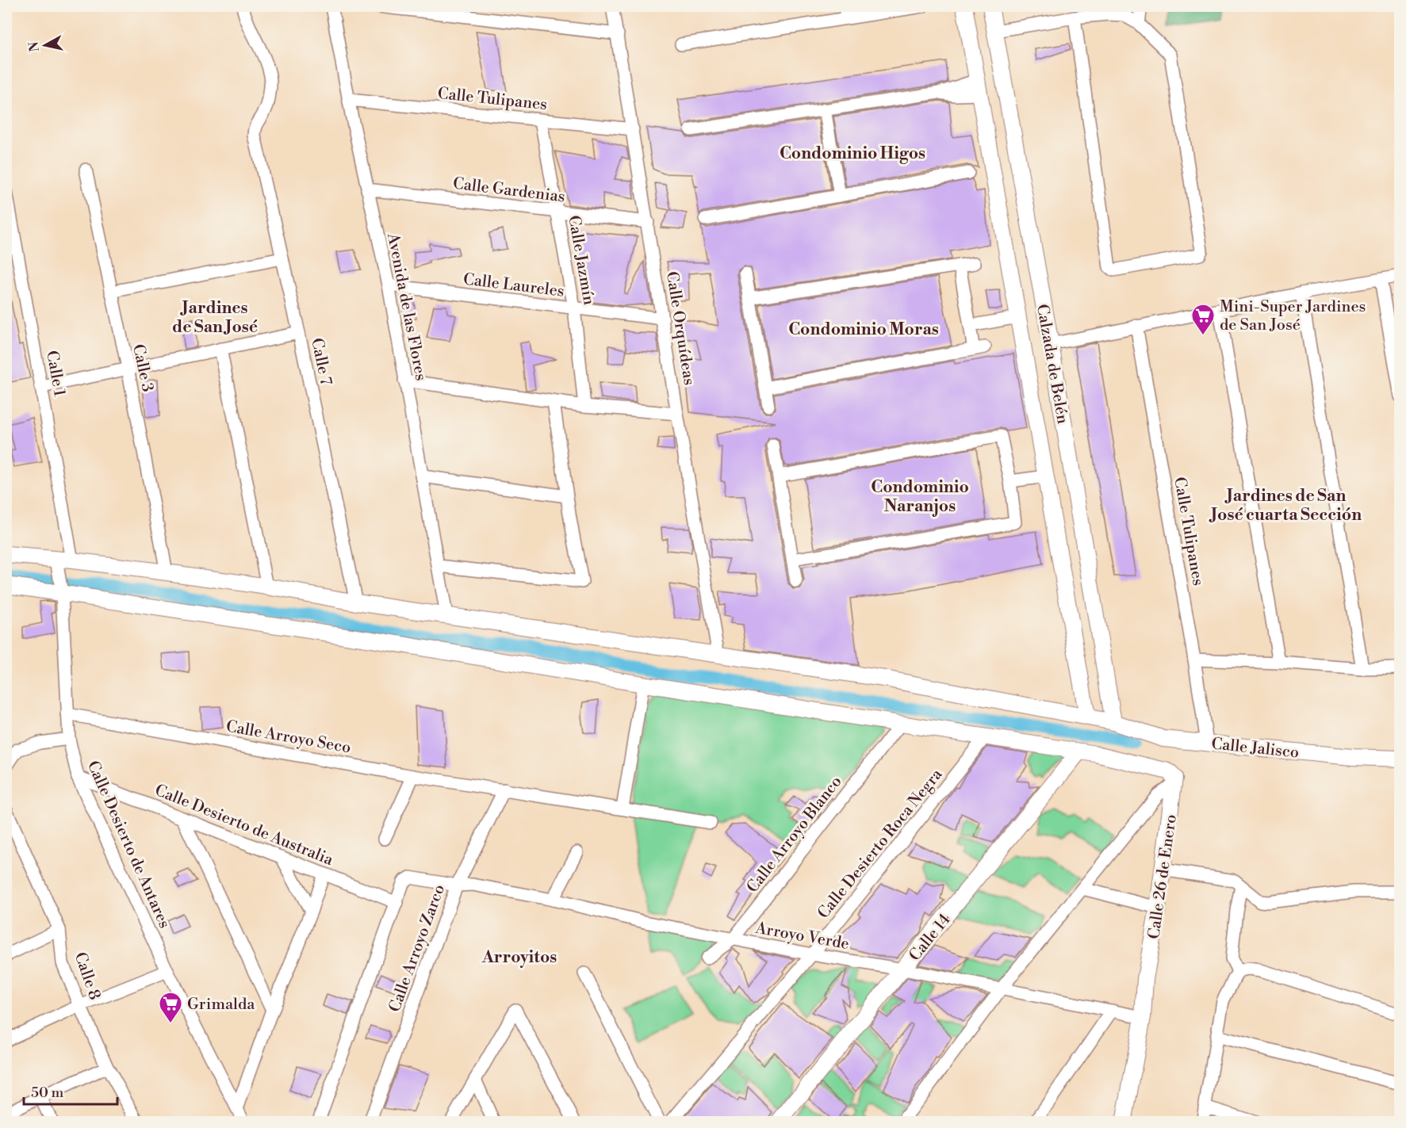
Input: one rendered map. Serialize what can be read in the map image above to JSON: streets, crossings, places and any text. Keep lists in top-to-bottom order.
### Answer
{
  "streets": {
    "street": [
      "Calle Tulipanes",
      "Calle Gardenias",
      "Calle Jazmín",
      "Calle Laureles",
      "Avenida de las Flores",
      "Calle Orquídeas",
      "Calle 7",
      "Calzada de Belén",
      "Calle 3",
      "Calle 1",
      "Calle Arroyo Seco",
      "Calle Jalisco",
      "Calle Desierto de Australia",
      "Calle Arroyo Blanco",
      "Calle Desierto Roca Negra",
      "Calle Desierto de Antares",
      "Calle 26 de Enero",
      "Arroyo Verde",
      "Calle 14",
      "Calle Arroyo Zarco",
      "Calle 8"
    ]
  },
  "crossings": [
    ["Calle Tulipanes", "Calle Jazmín"],
    ["Calle Tulipanes", "Avenida de las Flores"],
    ["Calle Tulipanes", "Calle Orquídeas"],
    ["Calle Tulipanes", "Calle Jalisco"],
    ["Calle Gardenias", "Calle Jazmín"],
    ["Calle Gardenias", "Avenida de las Flores"],
    ["Calle Gardenias", "Calle Orquídeas"],
    ["Calle Jazmín", "Calle Laureles"],
    ["Calle Laureles", "Avenida de las Flores"],
    ["Calle Laureles", "Calle Orquídeas"],
    ["Avenida de las Flores", "Calle Jalisco"],
    ["Calle Orquídeas", "Calle Jalisco"],
    ["Calle 7", "Calle Jalisco"],
    ["Calzada de Belén", "Calle Jalisco"],
    ["Calle 3", "Calle Jalisco"],
    ["Calle 1", "Calle Jalisco"],
    ["Calle 1", "Calle Desierto de Antares"],
    ["Calle Arroyo Seco", "Calle Desierto de Antares"],
    ["Calle Arroyo Seco", "Calle Arroyo Zarco"],
    ["Calle Jalisco", "Calle Desierto de Antares"],
    ["Calle Desierto de Australia", "Calle Desierto de Antares"],
    ["Calle Desierto de Australia", "Arroyo Verde"],
    ["Calle Arroyo Blanco", "Arroyo Verde"],
    ["Calle Desierto Roca Negra", "Arroyo Verde"],
    ["Calle 26 de Enero", "Arroyo Verde"],
    ["Arroyo Verde", "Calle 14"],
    ["Arroyo Verde", "Calle Arroyo Zarco"]
  ],
  "districts": [
    "Condominio Higos",
    "Jardines de San José",
    "Condominio Moras",
    "Condominio Naranjos",
    "Jardines de San José cuarta Sección",
    "Arroyitos"
  ],
  "places": {
    "supermarket": ["Mini-Super Jardines de San José", "Grimalda"]
  },
  "scale_bar": "50 m",
  "north": "left"
}
